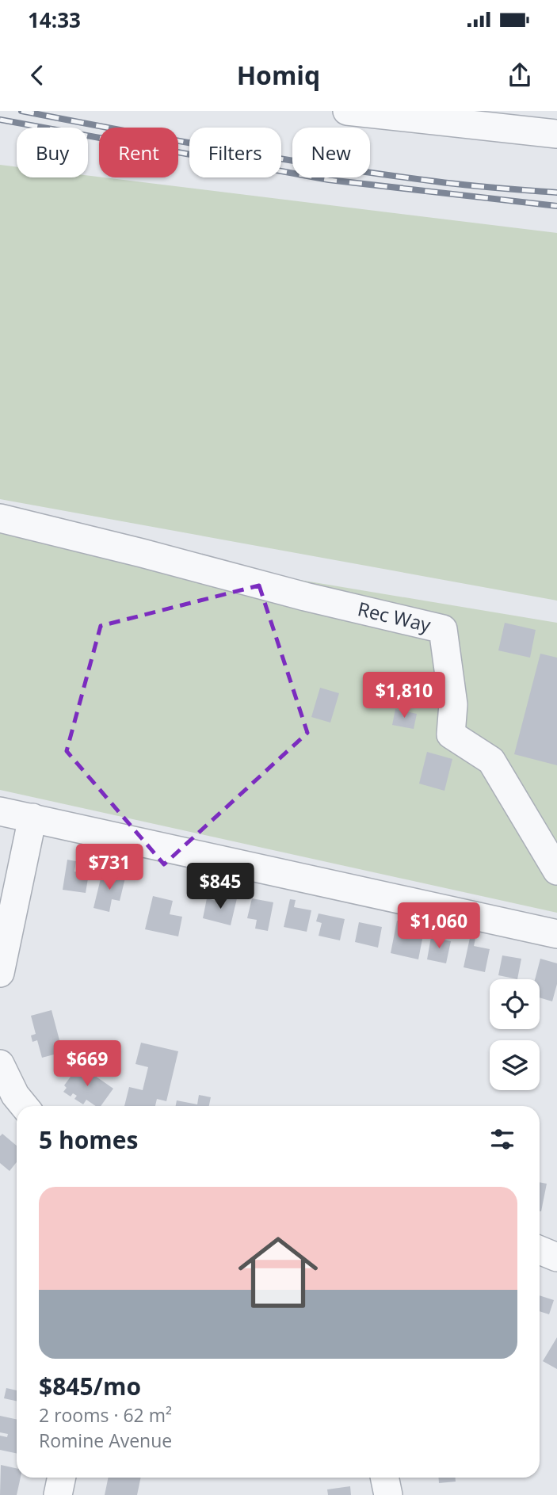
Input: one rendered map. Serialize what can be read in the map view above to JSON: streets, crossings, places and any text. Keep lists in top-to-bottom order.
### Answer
{
  "streets": {
    "street": ["Rec Way"]
  },
  "page": {
    "status": "14:33",
    "header": "Homiq",
    "chip": [
      "Buy",
      "Rent",
      "Filters",
      "New"
    ],
    "price": [
      "$1,810",
      "$731",
      "$845",
      "$1,060",
      "$669"
    ],
    "heading": "5 homes",
    "list": [
      {
        "name": "$845/mo",
        "note": "2 rooms · 62 m² · Romine Avenue"
      }
    ]
  }
}
